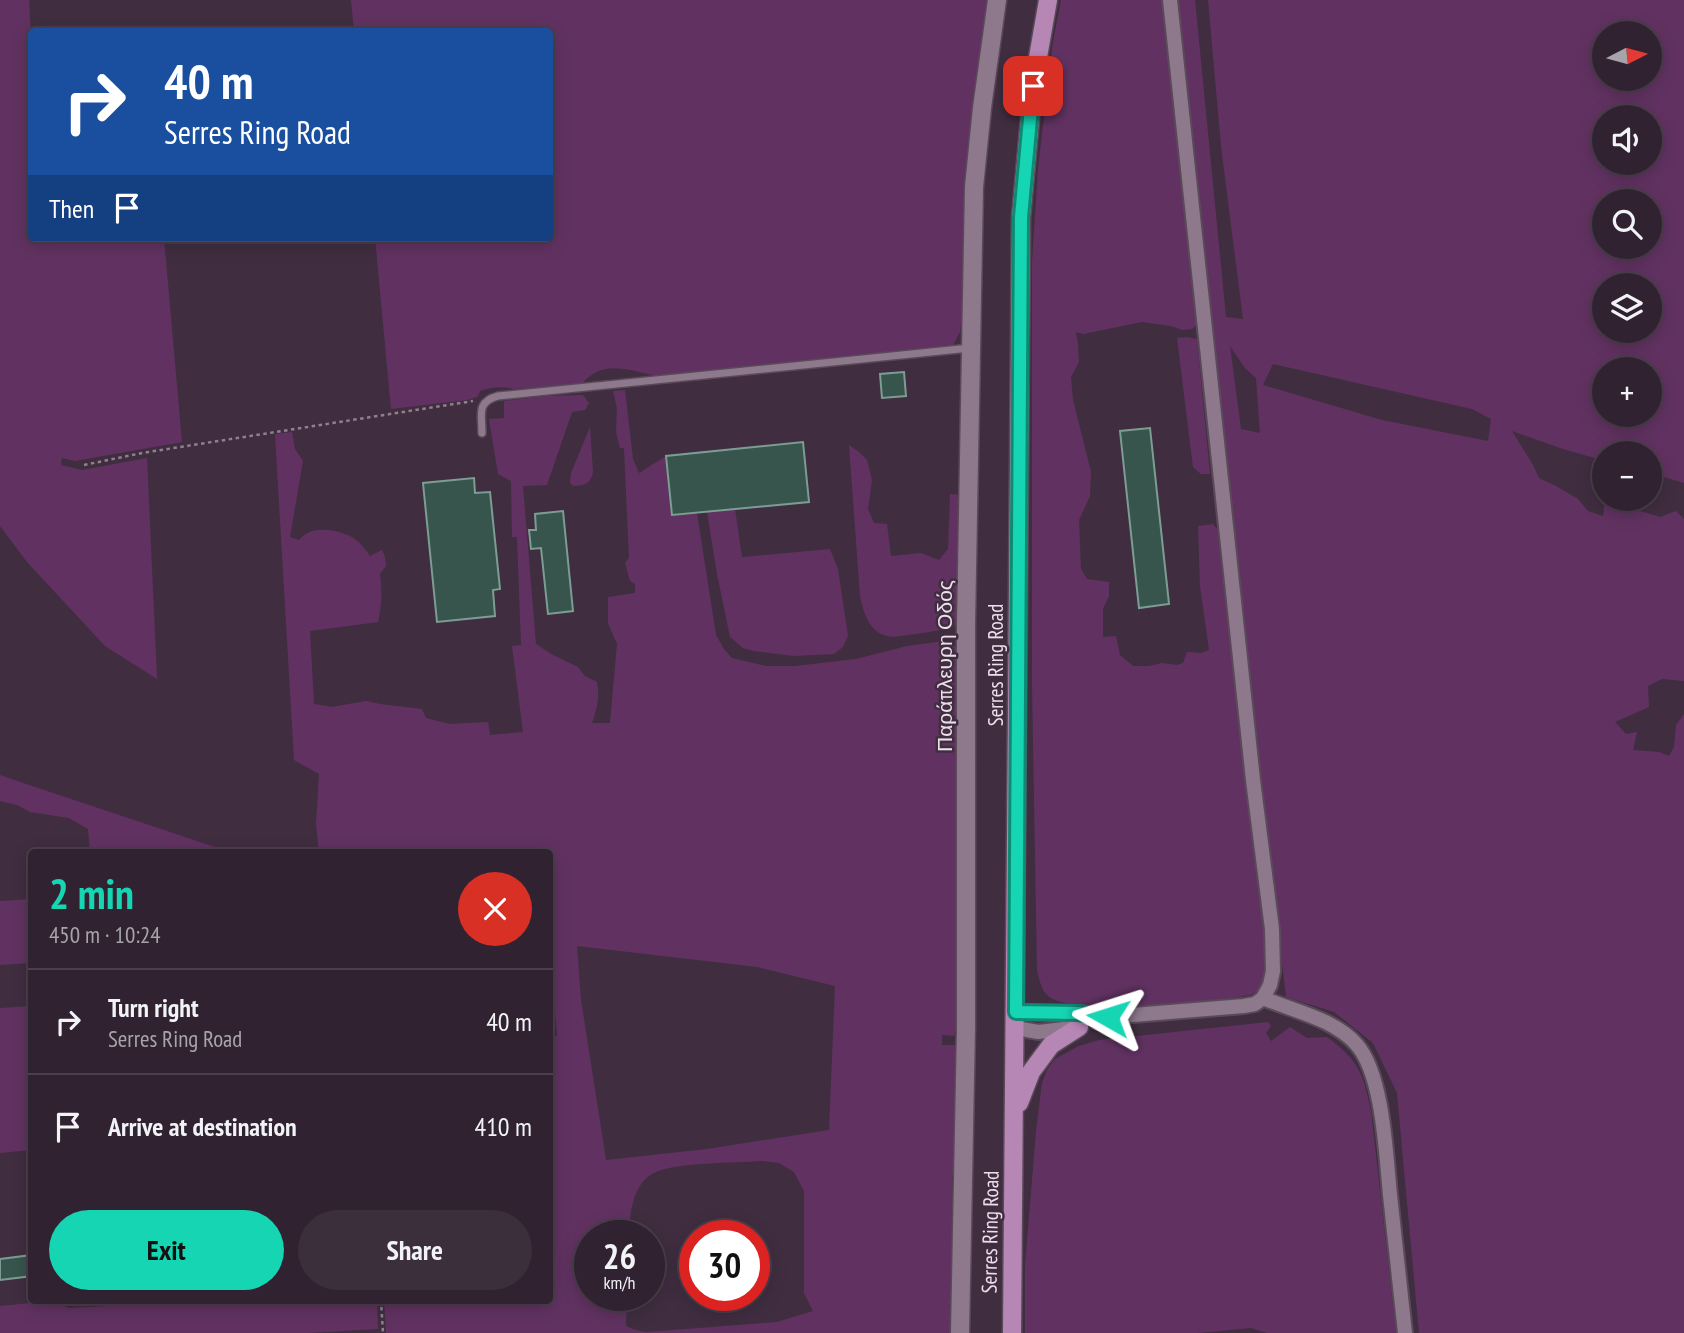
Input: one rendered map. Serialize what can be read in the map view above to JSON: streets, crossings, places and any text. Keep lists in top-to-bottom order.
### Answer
{
  "streets": {
    "main road": ["Serres Ring Road"],
    "street": ["Παράπλευρη Οδός"]
  },
  "north": "right",
  "page": {
    "map_buttons": ["+", "−"],
    "turn": ["40 m", "Serres Ring Road"],
    "then": "Then",
    "heading": ["2 min", "450 m · 10:24"],
    "list": [
      {
        "name": "Turn right",
        "note": "Serres Ring Road",
        "value": "40 m"
      },
      {
        "name": "Arrive at destination",
        "value": "410 m"
      }
    ],
    "buttons": ["Exit", "Share"],
    "speed": "26 km/h",
    "limit": "30"
  }
}
